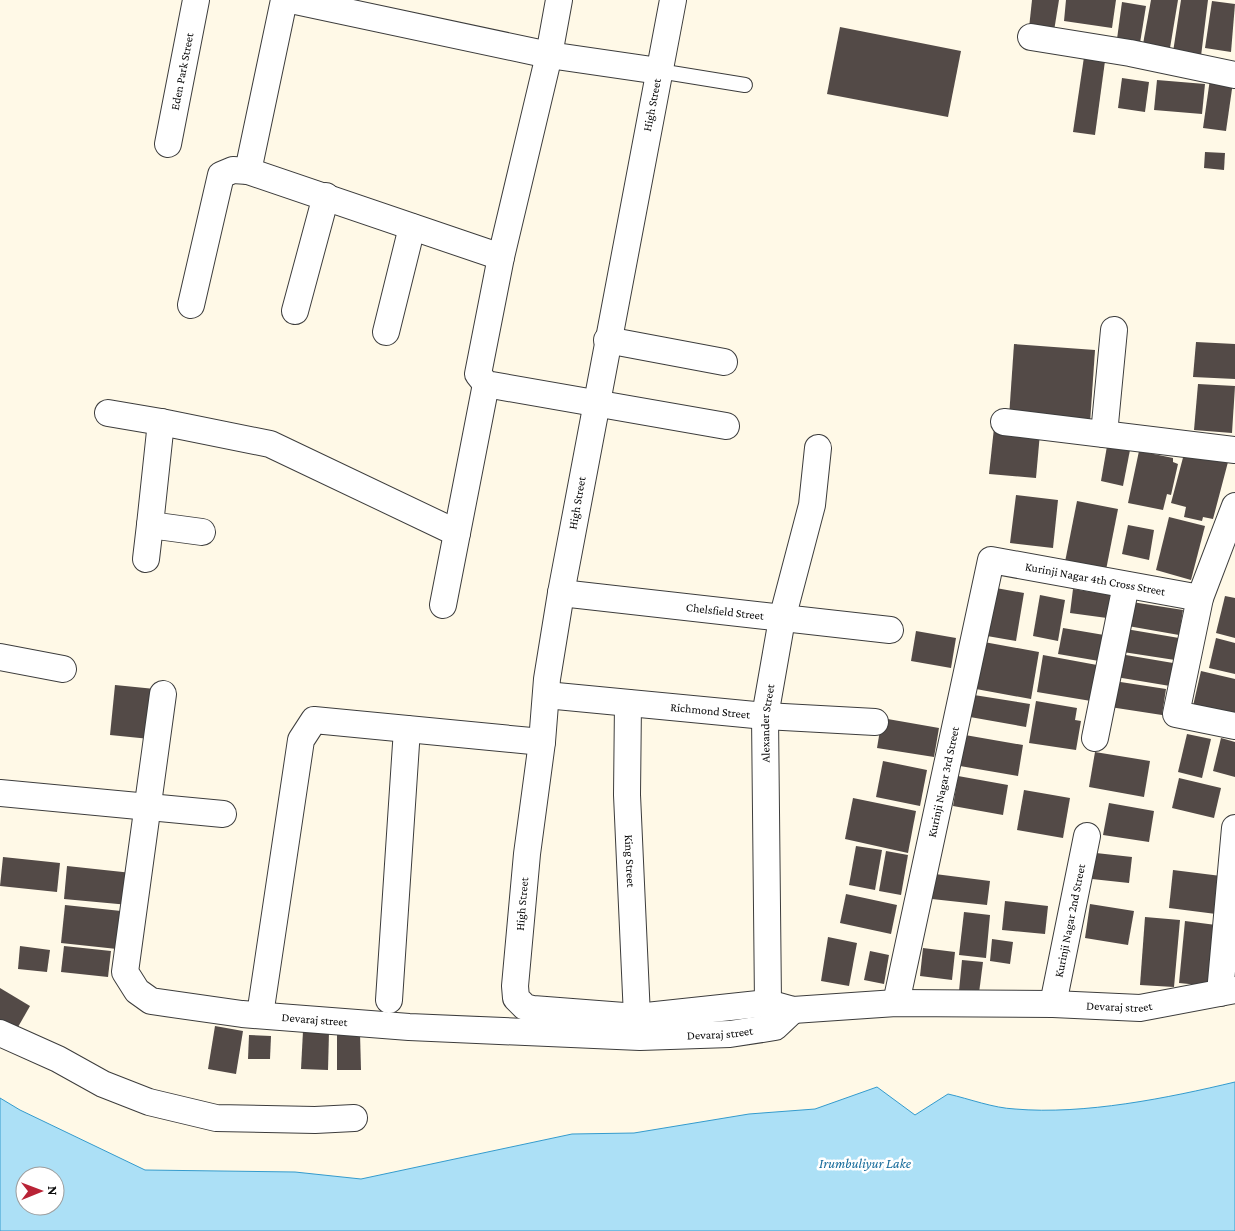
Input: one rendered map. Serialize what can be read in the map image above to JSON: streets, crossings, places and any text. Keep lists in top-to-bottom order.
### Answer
{
  "streets": {
    "street": [
      "Eden Park Street",
      "High Street",
      "Kurinji Nagar 4th Cross Street",
      "Chelsfield Street",
      "Richmond Street",
      "Alexander Street",
      "Kurinji Nagar 3rd Street",
      "King Street",
      "Kurinji Nagar 2nd Street",
      "Devaraj street"
    ]
  },
  "crossings": [
    ["High Street", "Chelsfield Street"],
    ["High Street", "Richmond Street"],
    ["High Street", "Devaraj street"],
    ["Kurinji Nagar 4th Cross Street", "Kurinji Nagar 3rd Street"],
    ["Chelsfield Street", "Alexander Street"],
    ["Richmond Street", "Alexander Street"],
    ["Richmond Street", "King Street"],
    ["Alexander Street", "Devaraj street"],
    ["Kurinji Nagar 3rd Street", "Devaraj street"],
    ["King Street", "Devaraj street"],
    ["Kurinji Nagar 2nd Street", "Devaraj street"]
  ],
  "water": ["Irumbuliyur Lake"],
  "north": "right"
}
